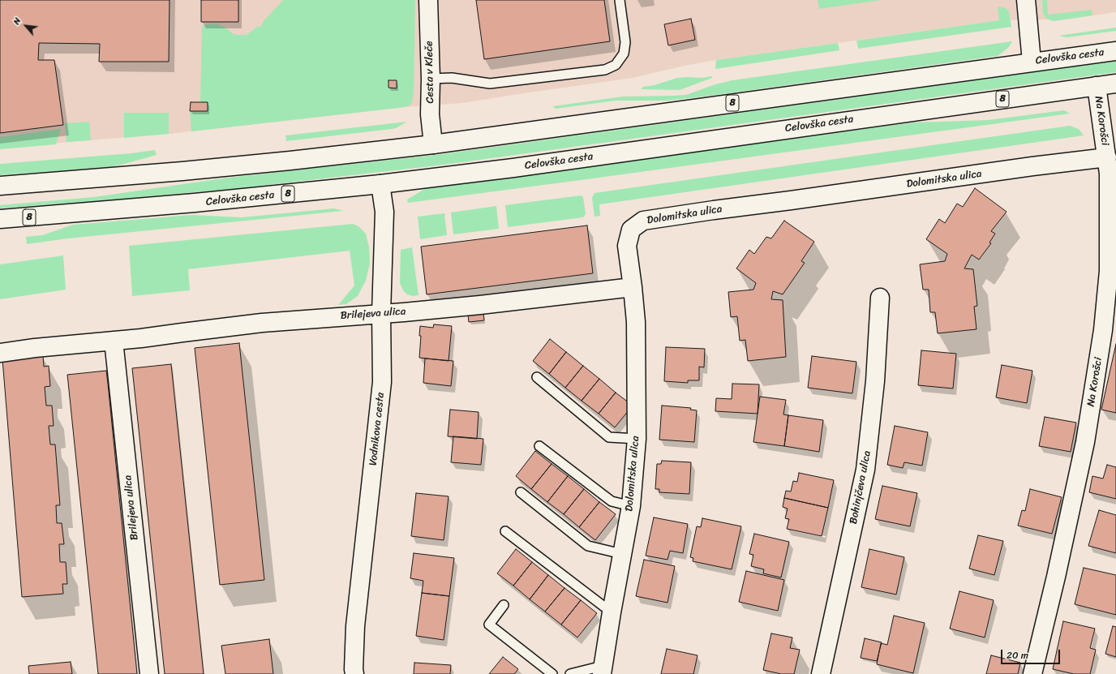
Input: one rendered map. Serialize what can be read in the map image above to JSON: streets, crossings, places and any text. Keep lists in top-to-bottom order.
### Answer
{
  "streets": {
    "street": [
      "Celovška cesta",
      "Cesta v Kleče",
      "8",
      "Na Korošci",
      "Dolomitska ulica",
      "Brilejeva ulica",
      "Vodnikova cesta",
      "Bohinjčeva ulica"
    ]
  },
  "crossings": [
    ["Celovška cesta", "Cesta v Kleče"],
    ["Celovška cesta", "Na Korošci"],
    ["Celovška cesta", "Vodnikova cesta"],
    ["Na Korošci", "Dolomitska ulica"],
    ["Dolomitska ulica", "Brilejeva ulica"],
    ["Brilejeva ulica", "Vodnikova cesta"]
  ],
  "scale_bar": "20 m",
  "north": "top left"
}
